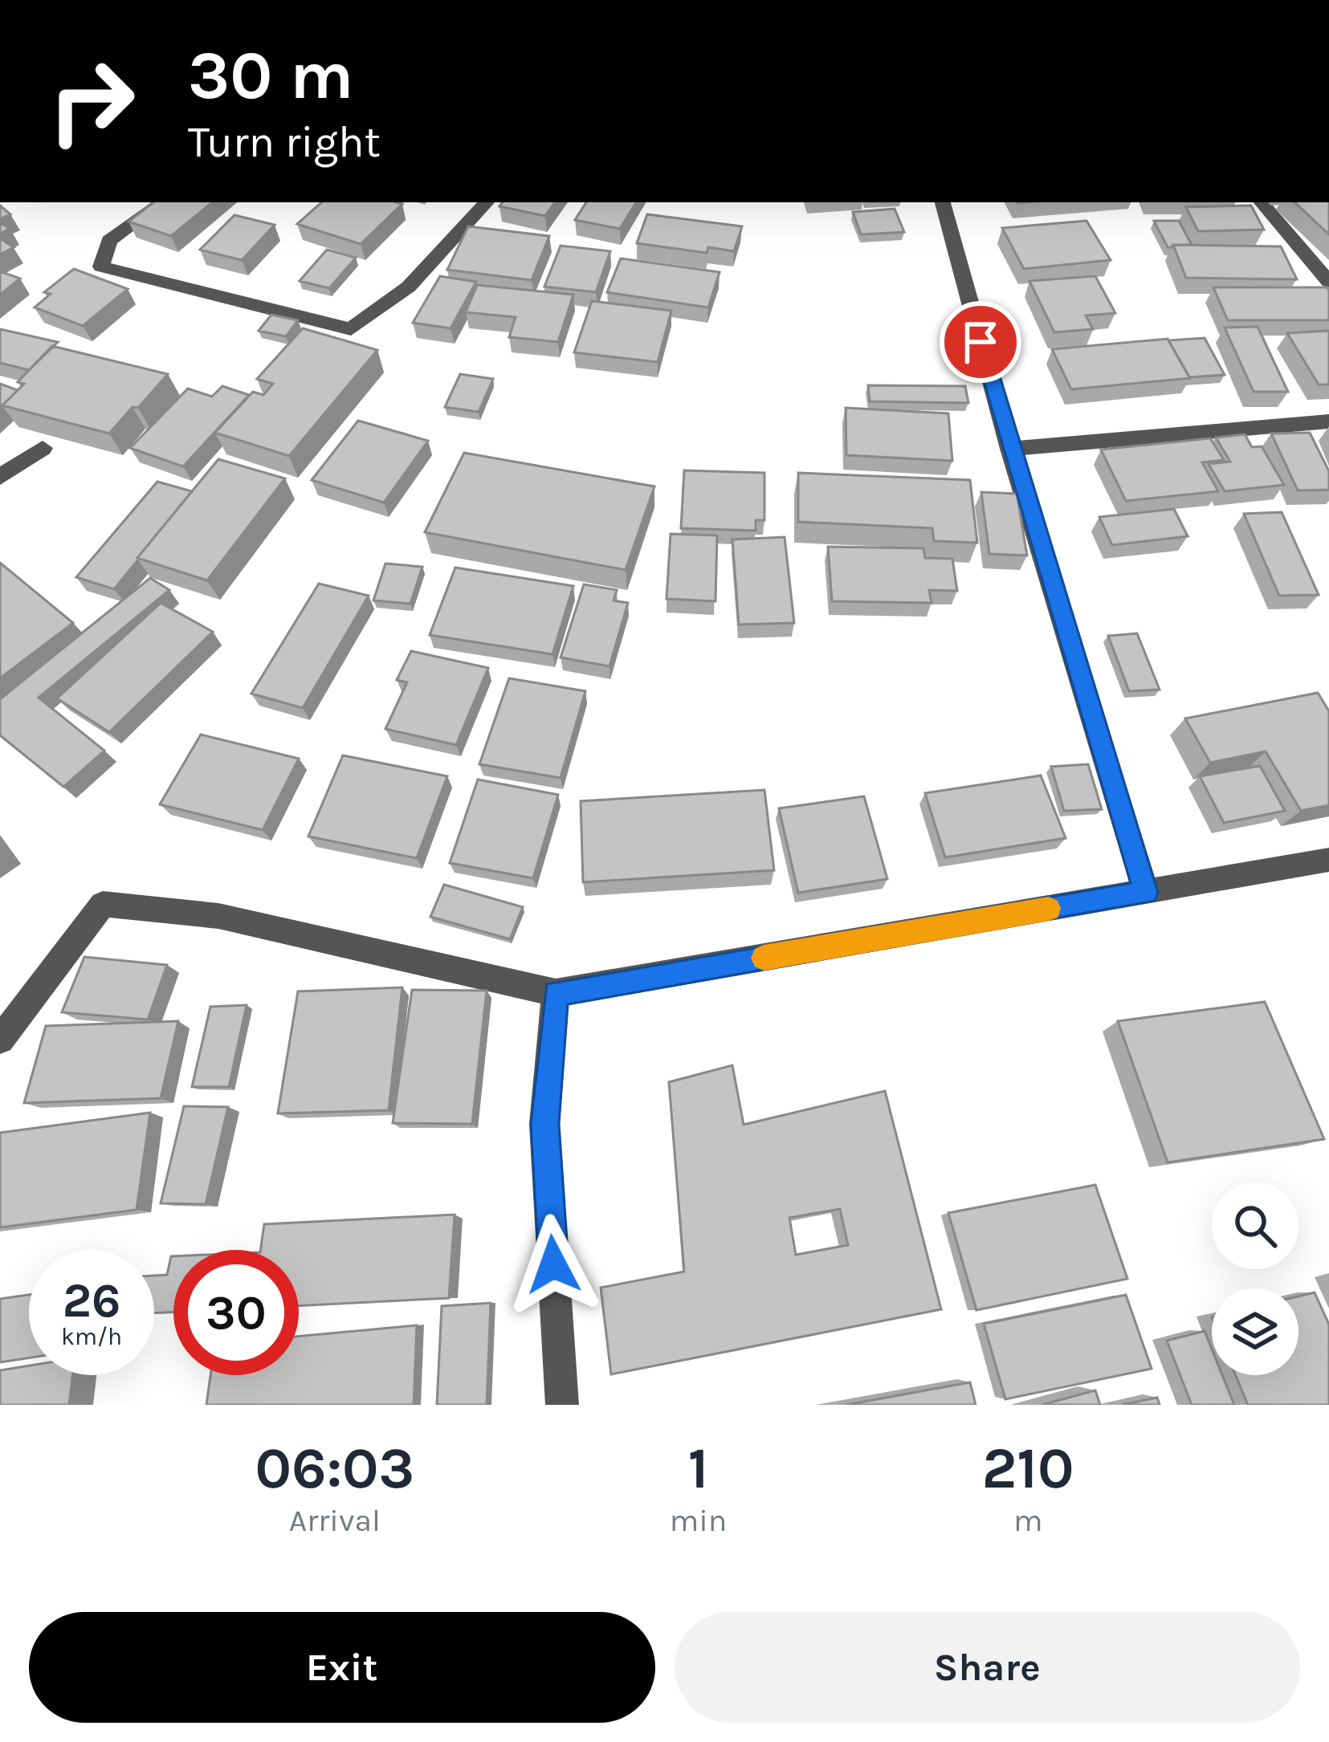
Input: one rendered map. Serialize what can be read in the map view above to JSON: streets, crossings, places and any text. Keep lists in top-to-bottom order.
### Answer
{
  "page": {
    "turn": ["30 m", "Turn right"],
    "speed": "26 km/h",
    "limit": "30",
    "eta": [
      "06:03",
      "Arrival",
      "1",
      "min",
      "210",
      "m"
    ],
    "buttons": ["Exit", "Share"]
  }
}
